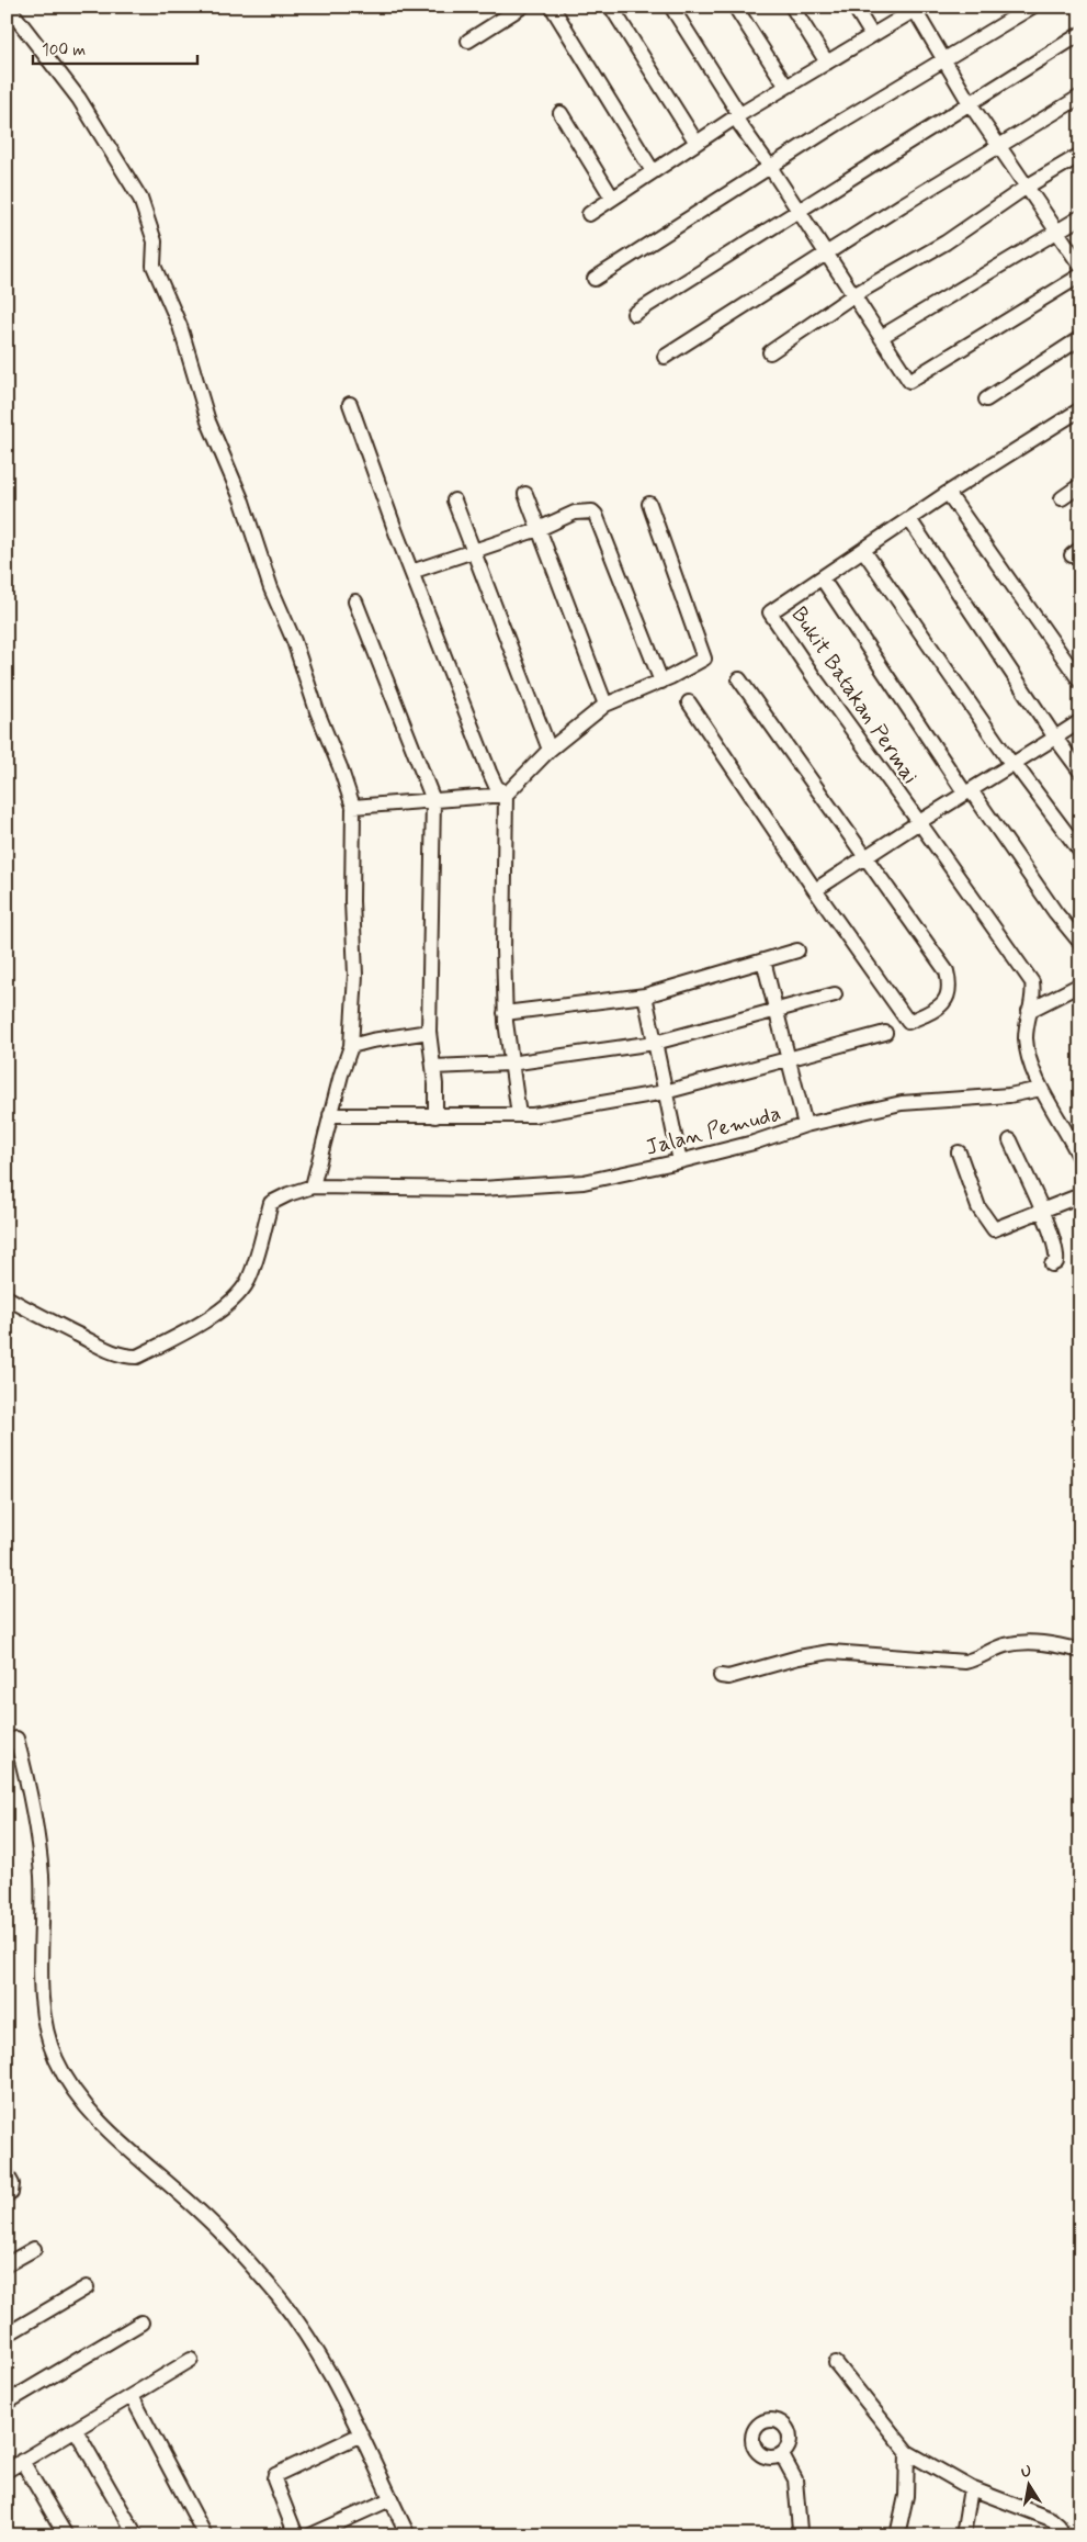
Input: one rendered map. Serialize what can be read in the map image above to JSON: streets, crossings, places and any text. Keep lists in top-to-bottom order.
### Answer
{
  "streets": {
    "street": ["Bukit Batakan Permai", "Jalan Pemuda"]
  },
  "crossings": [
    ["Bukit Batakan Permai", "Jalan Pemuda"]
  ],
  "scale_bar": "100 m",
  "north": "top"
}
